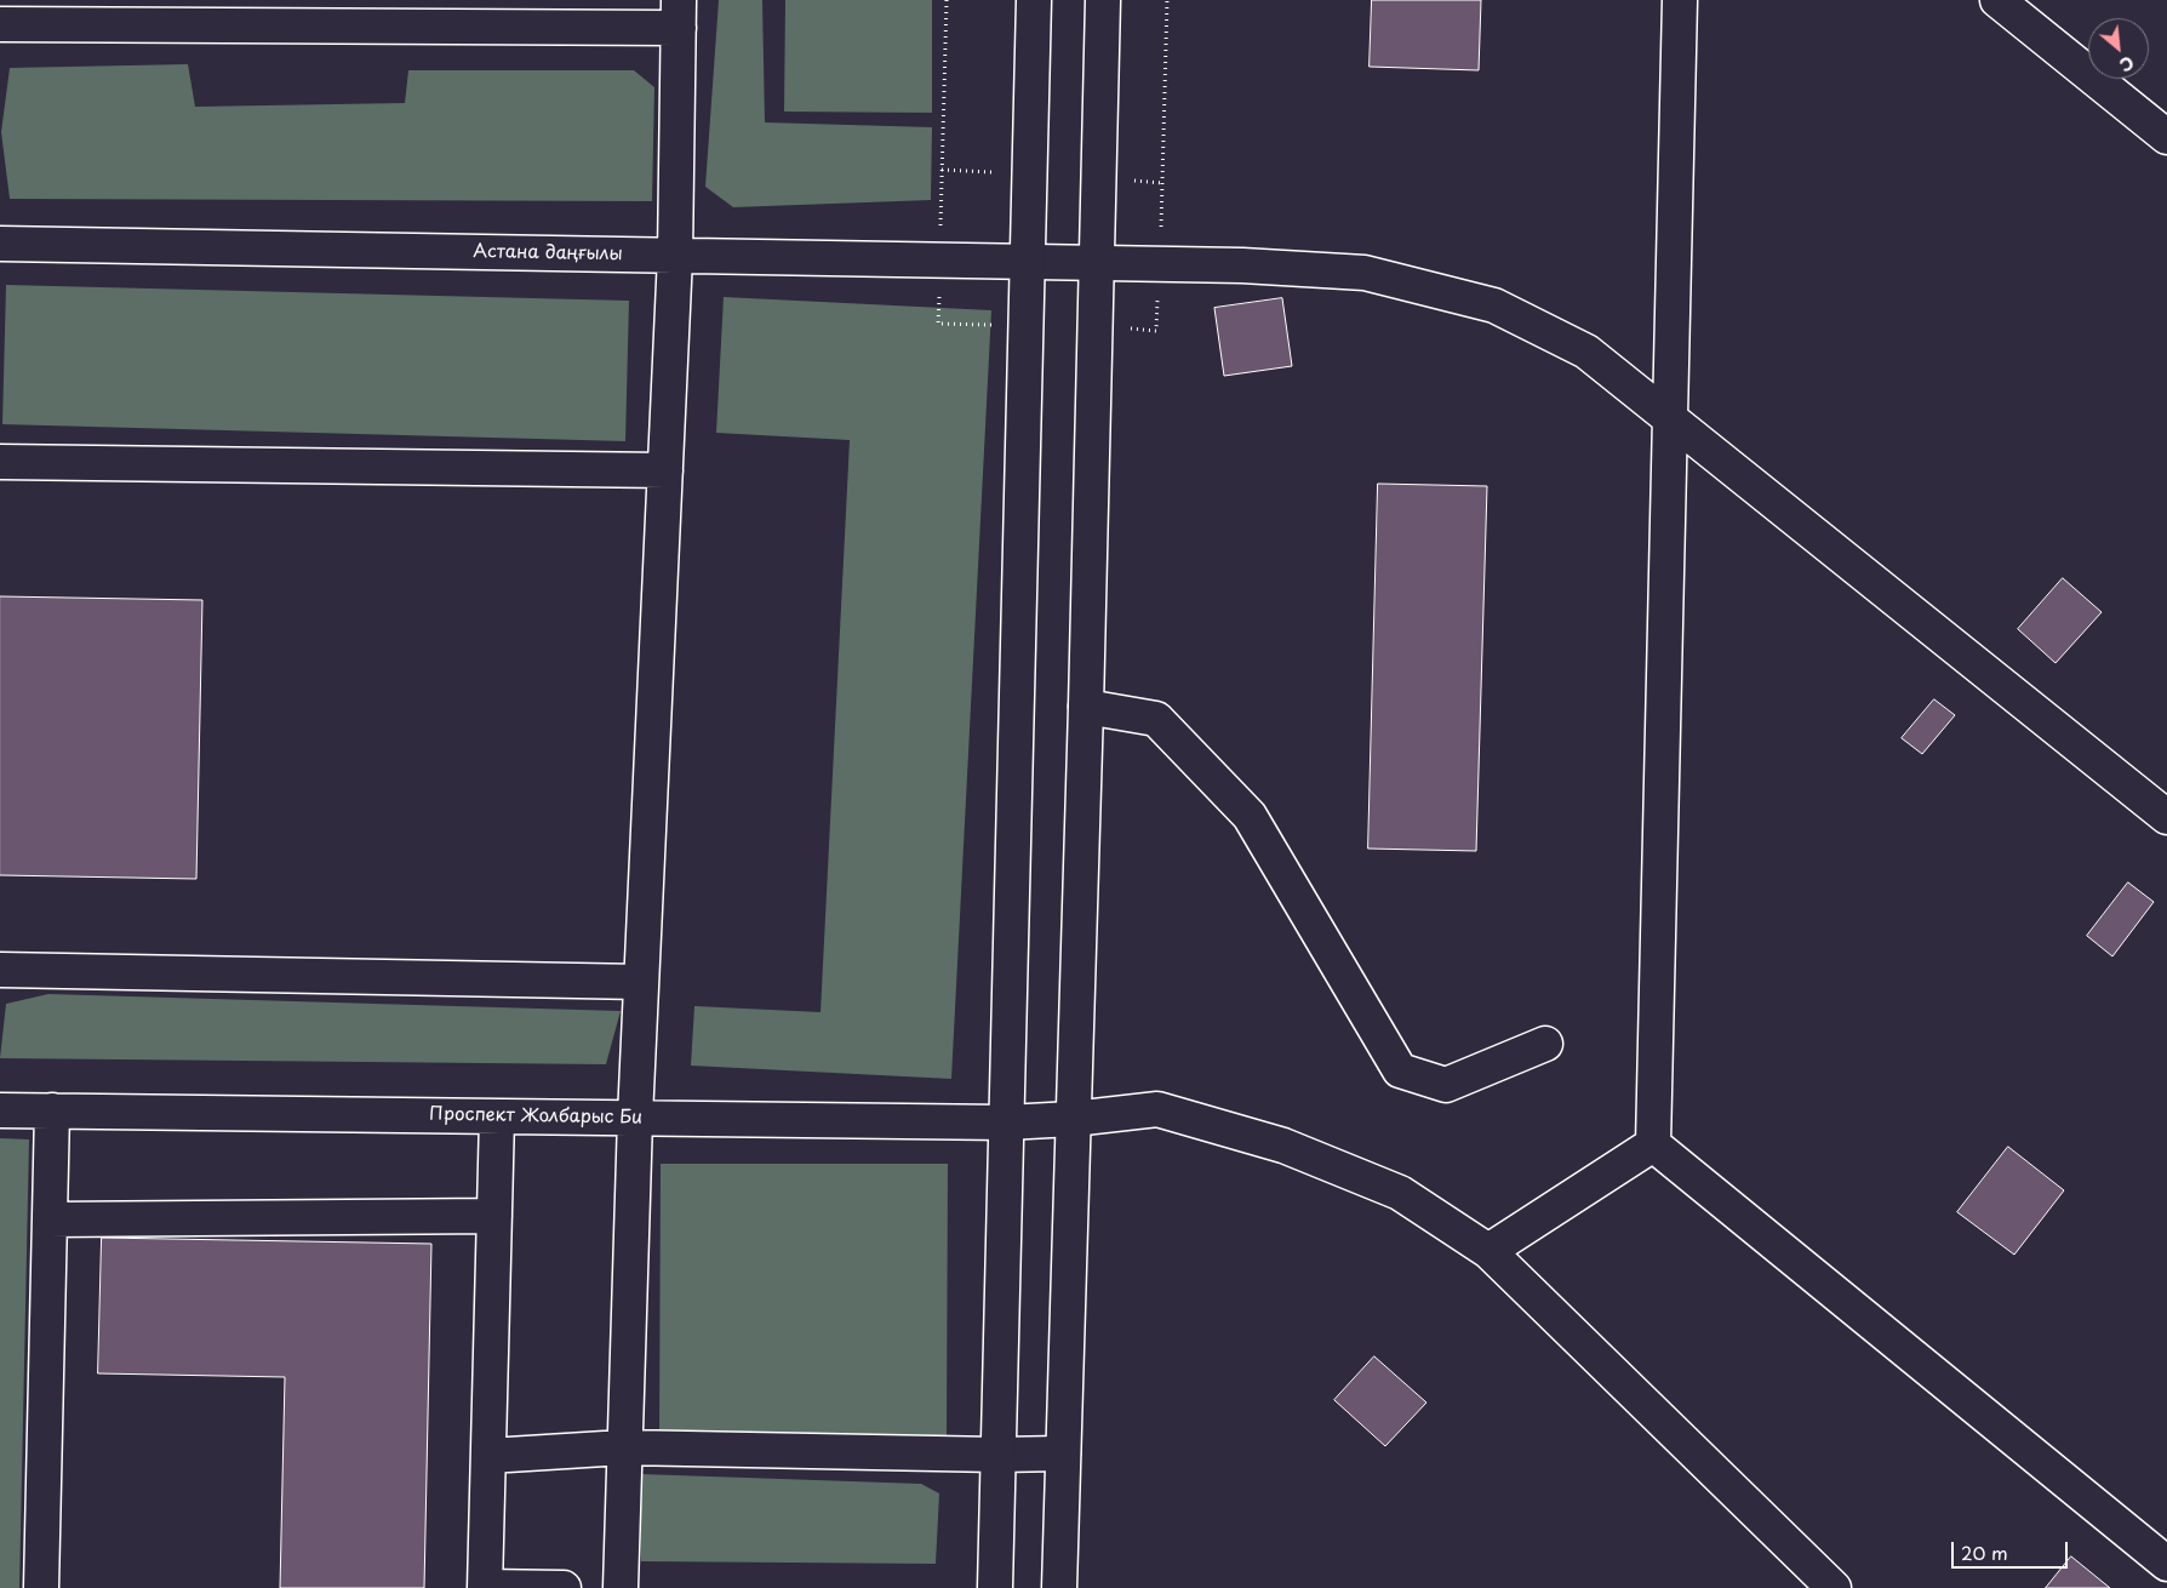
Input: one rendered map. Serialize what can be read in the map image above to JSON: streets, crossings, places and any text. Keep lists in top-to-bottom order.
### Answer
{
  "streets": {
    "street": ["Астана даңғылы", "Проспект Жолбарыс Би"]
  },
  "scale_bar": "20 m",
  "north": "bottom right"
}
